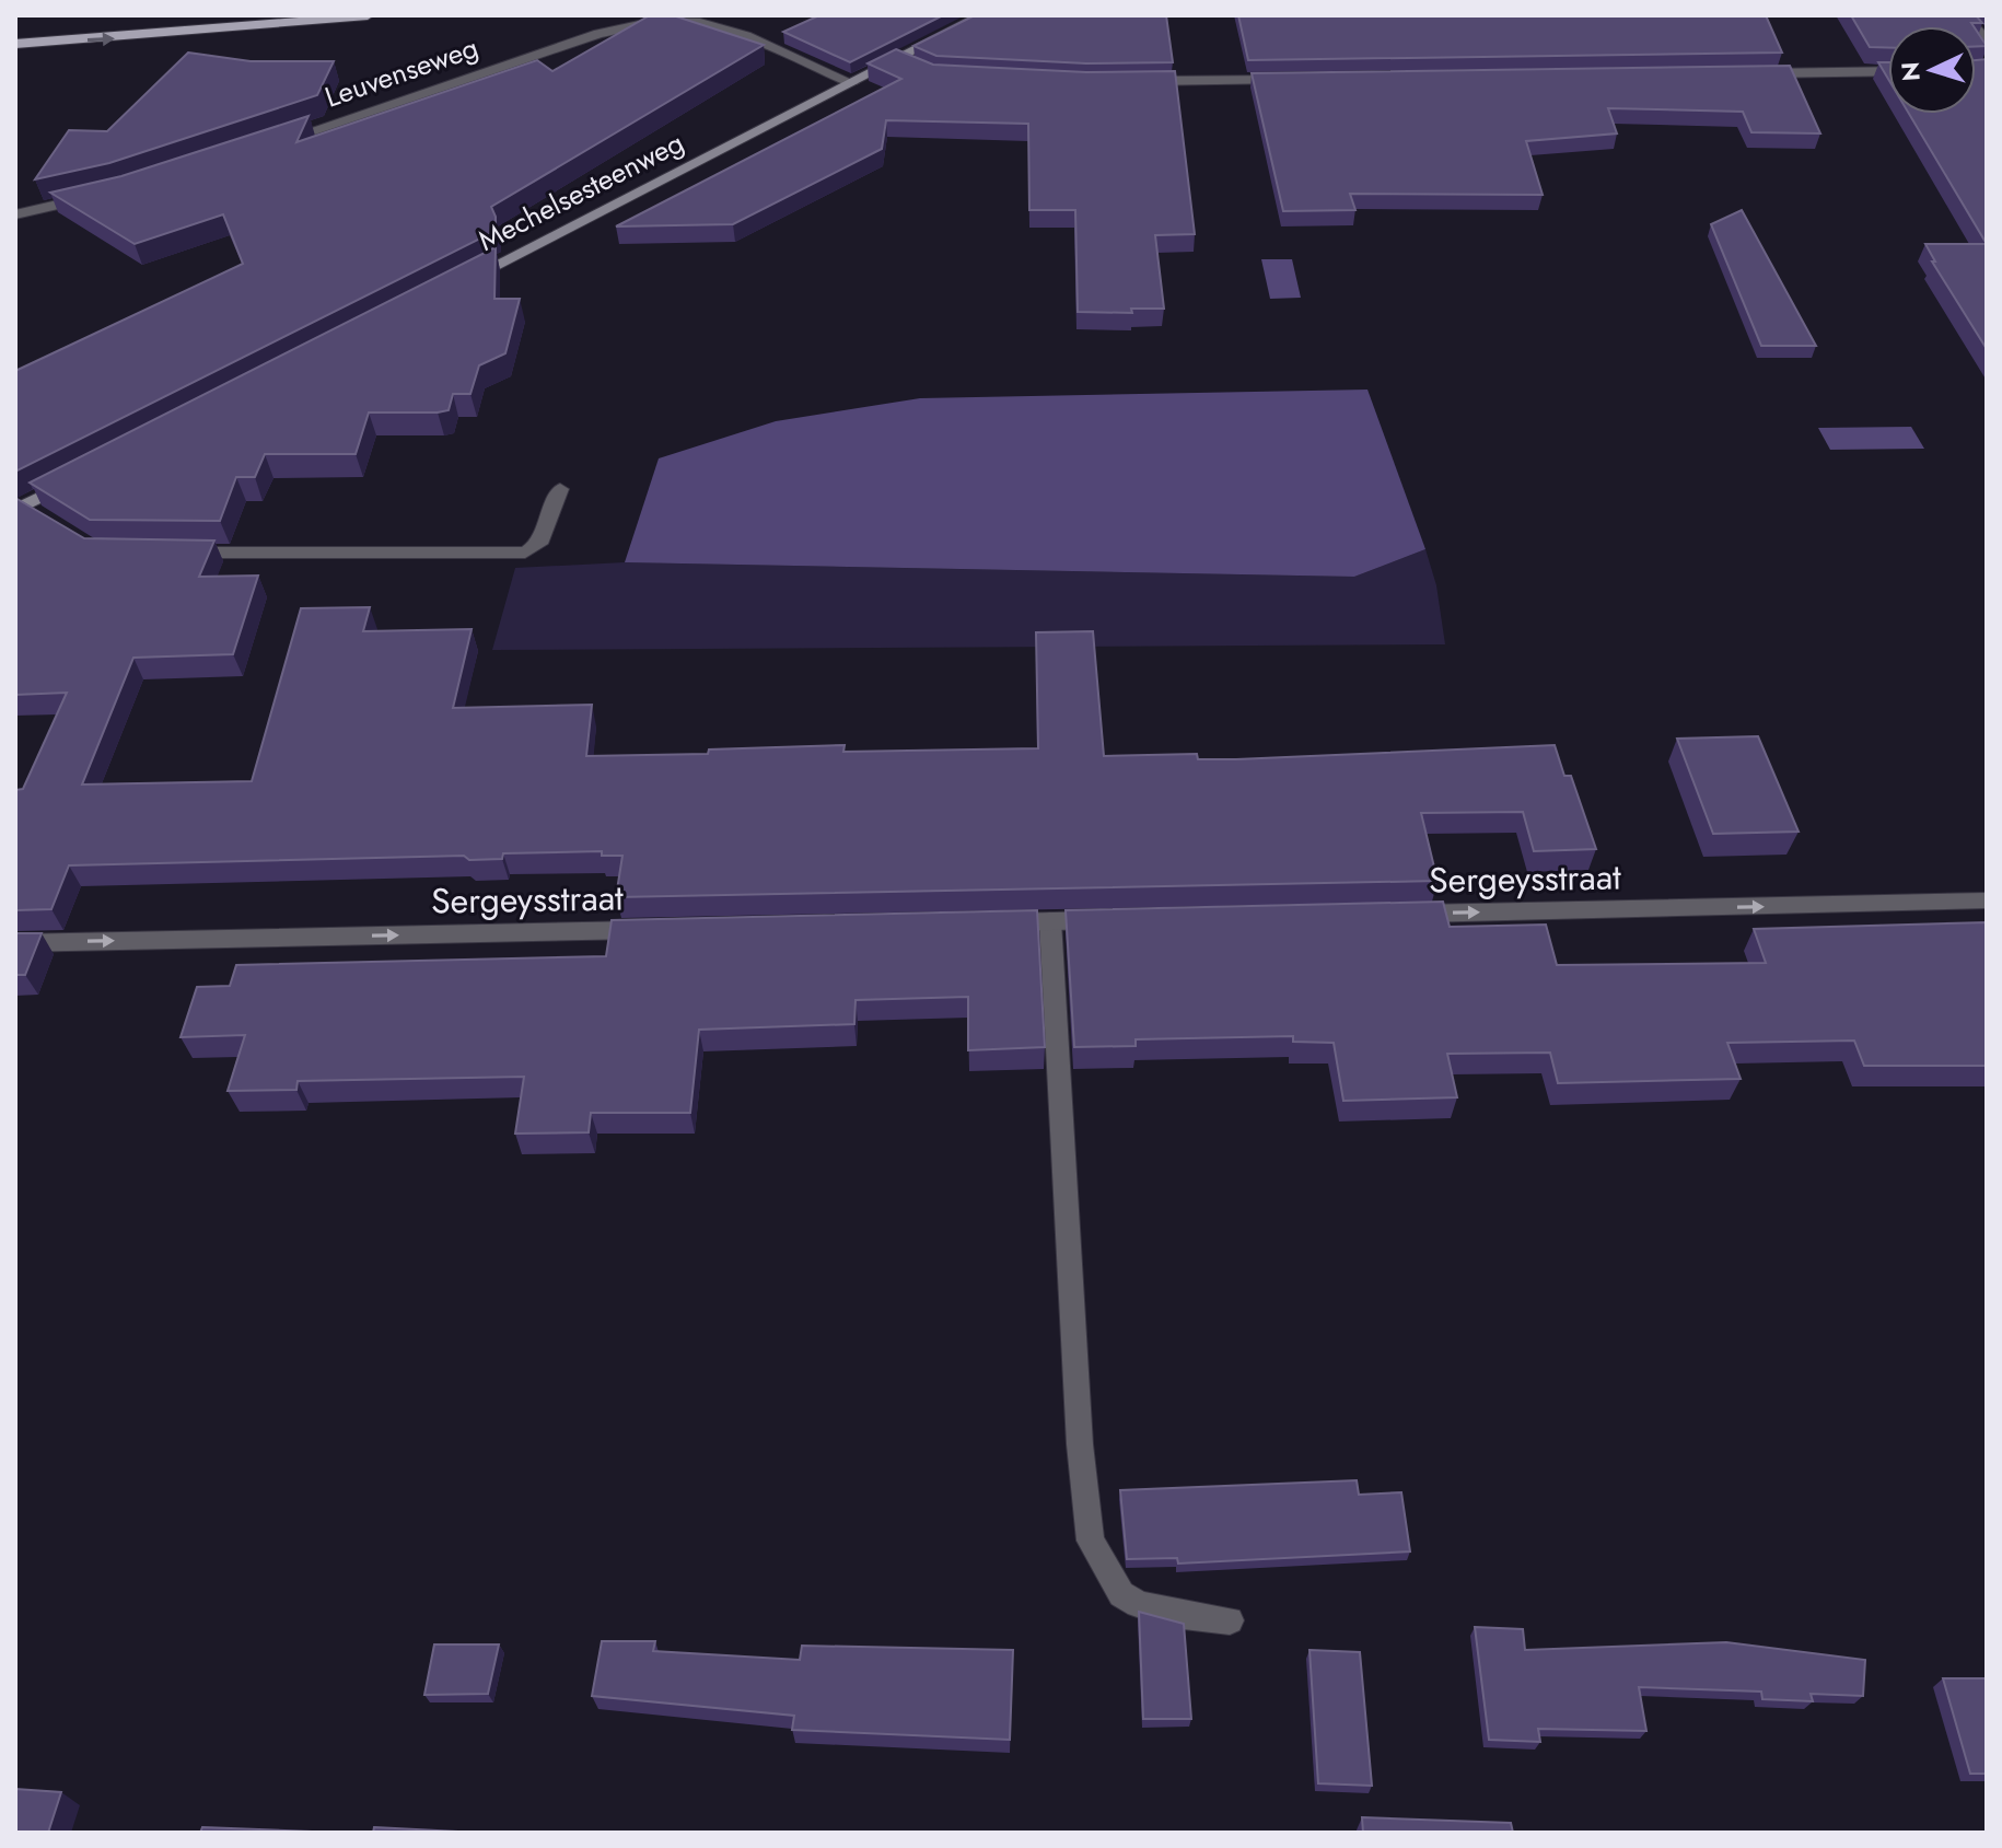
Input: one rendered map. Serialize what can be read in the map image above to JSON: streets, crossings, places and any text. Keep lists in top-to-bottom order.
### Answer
{
  "streets": {
    "street": ["Leuvenseweg", "Mechelsesteenweg", "Sergeysstraat"]
  },
  "crossings": [
    ["Leuvenseweg", "Mechelsesteenweg"]
  ],
  "one_way": ["Sergeysstraat"],
  "north": "left"
}
